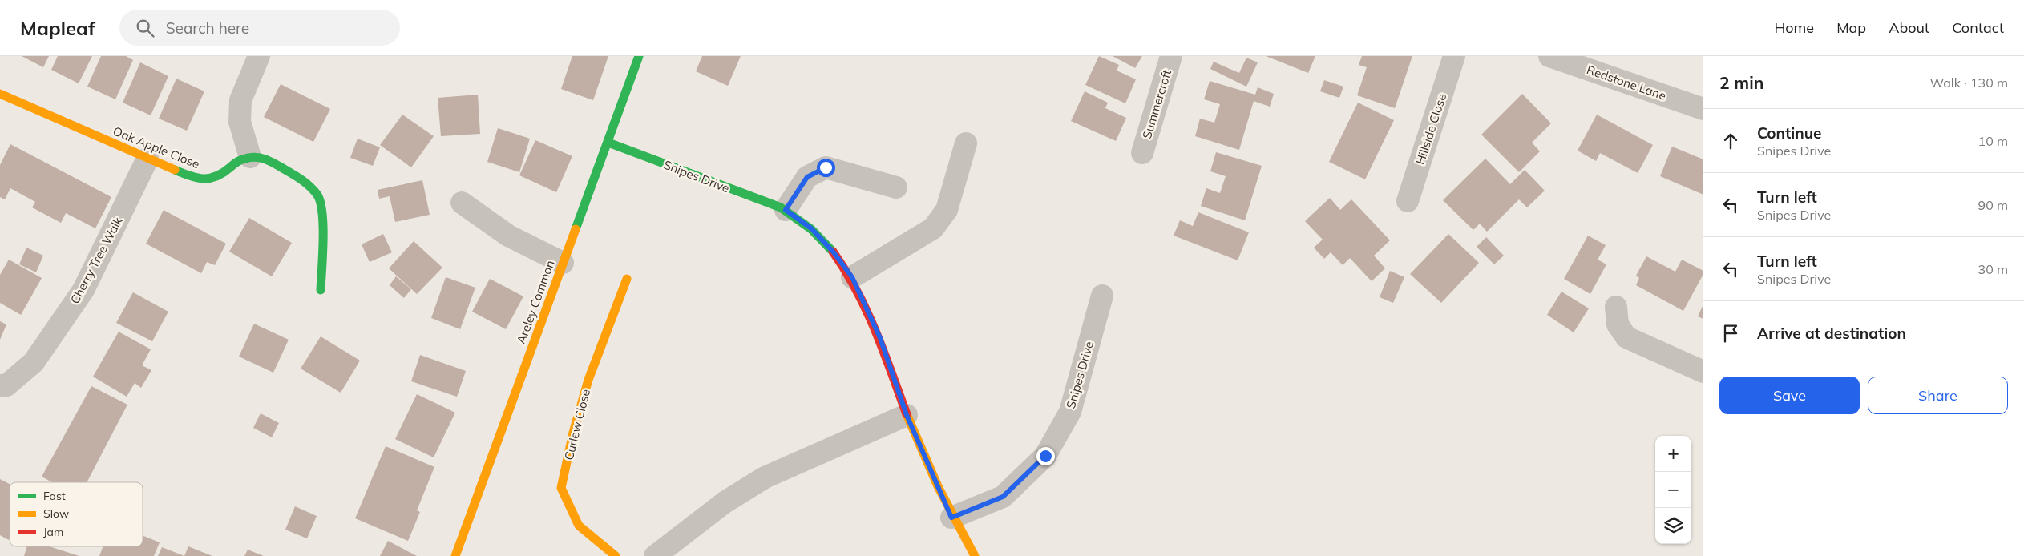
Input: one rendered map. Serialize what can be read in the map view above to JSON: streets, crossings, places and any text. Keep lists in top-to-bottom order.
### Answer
{
  "streets": {
    "street": [
      "Redstone Lane",
      "Summercroft",
      "Hillside Close",
      "Oak Apple Close",
      "Snipes Drive",
      "Cherry Tree Walk",
      "Areley Common",
      "Curlew Close"
    ]
  },
  "crossings": [
    ["Oak Apple Close", "Cherry Tree Walk"],
    ["Snipes Drive", "Areley Common"]
  ],
  "legend": ["Fast", "Slow", "Jam"],
  "page": {
    "header": "Mapleaf",
    "search": "Search here",
    "nav": [
      "Home",
      "Map",
      "About",
      "Contact"
    ],
    "heading": ["2 min", "Walk · 130 m"],
    "list": [
      ["Continue", "Snipes Drive", "10 m"],
      ["Turn left", "Snipes Drive", "90 m"],
      ["Turn left", "Snipes Drive", "30 m"],
      "Arrive at destination"
    ],
    "buttons": ["Save", "Share"],
    "map_buttons": ["+", "−"]
  }
}
